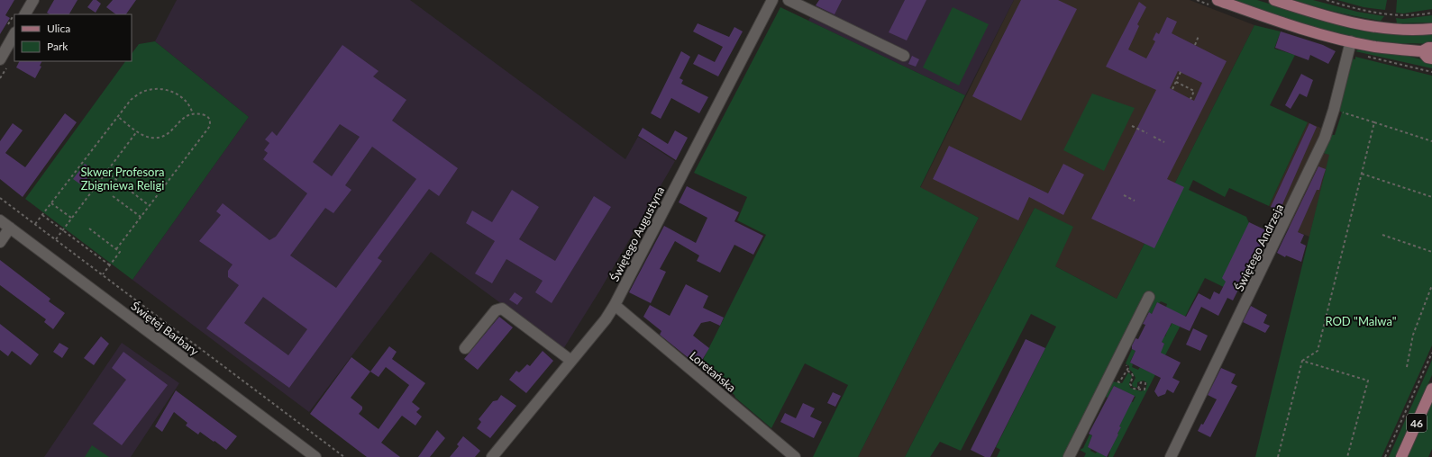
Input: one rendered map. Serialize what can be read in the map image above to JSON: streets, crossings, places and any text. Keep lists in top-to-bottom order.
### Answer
{
  "streets": {
    "main road": ["46"],
    "street": [
      "Świętego Augustyna",
      "Świętego Andrzeja",
      "Świętej Barbary",
      "Loretańska"
    ]
  },
  "crossings": [
    ["Świętego Augustyna", "Loretańska"]
  ],
  "parks": ["Skwer Profesora Zbigniewa Religi", "ROD \"Malwa\""],
  "legend": ["Ulica", "Park"]
}
